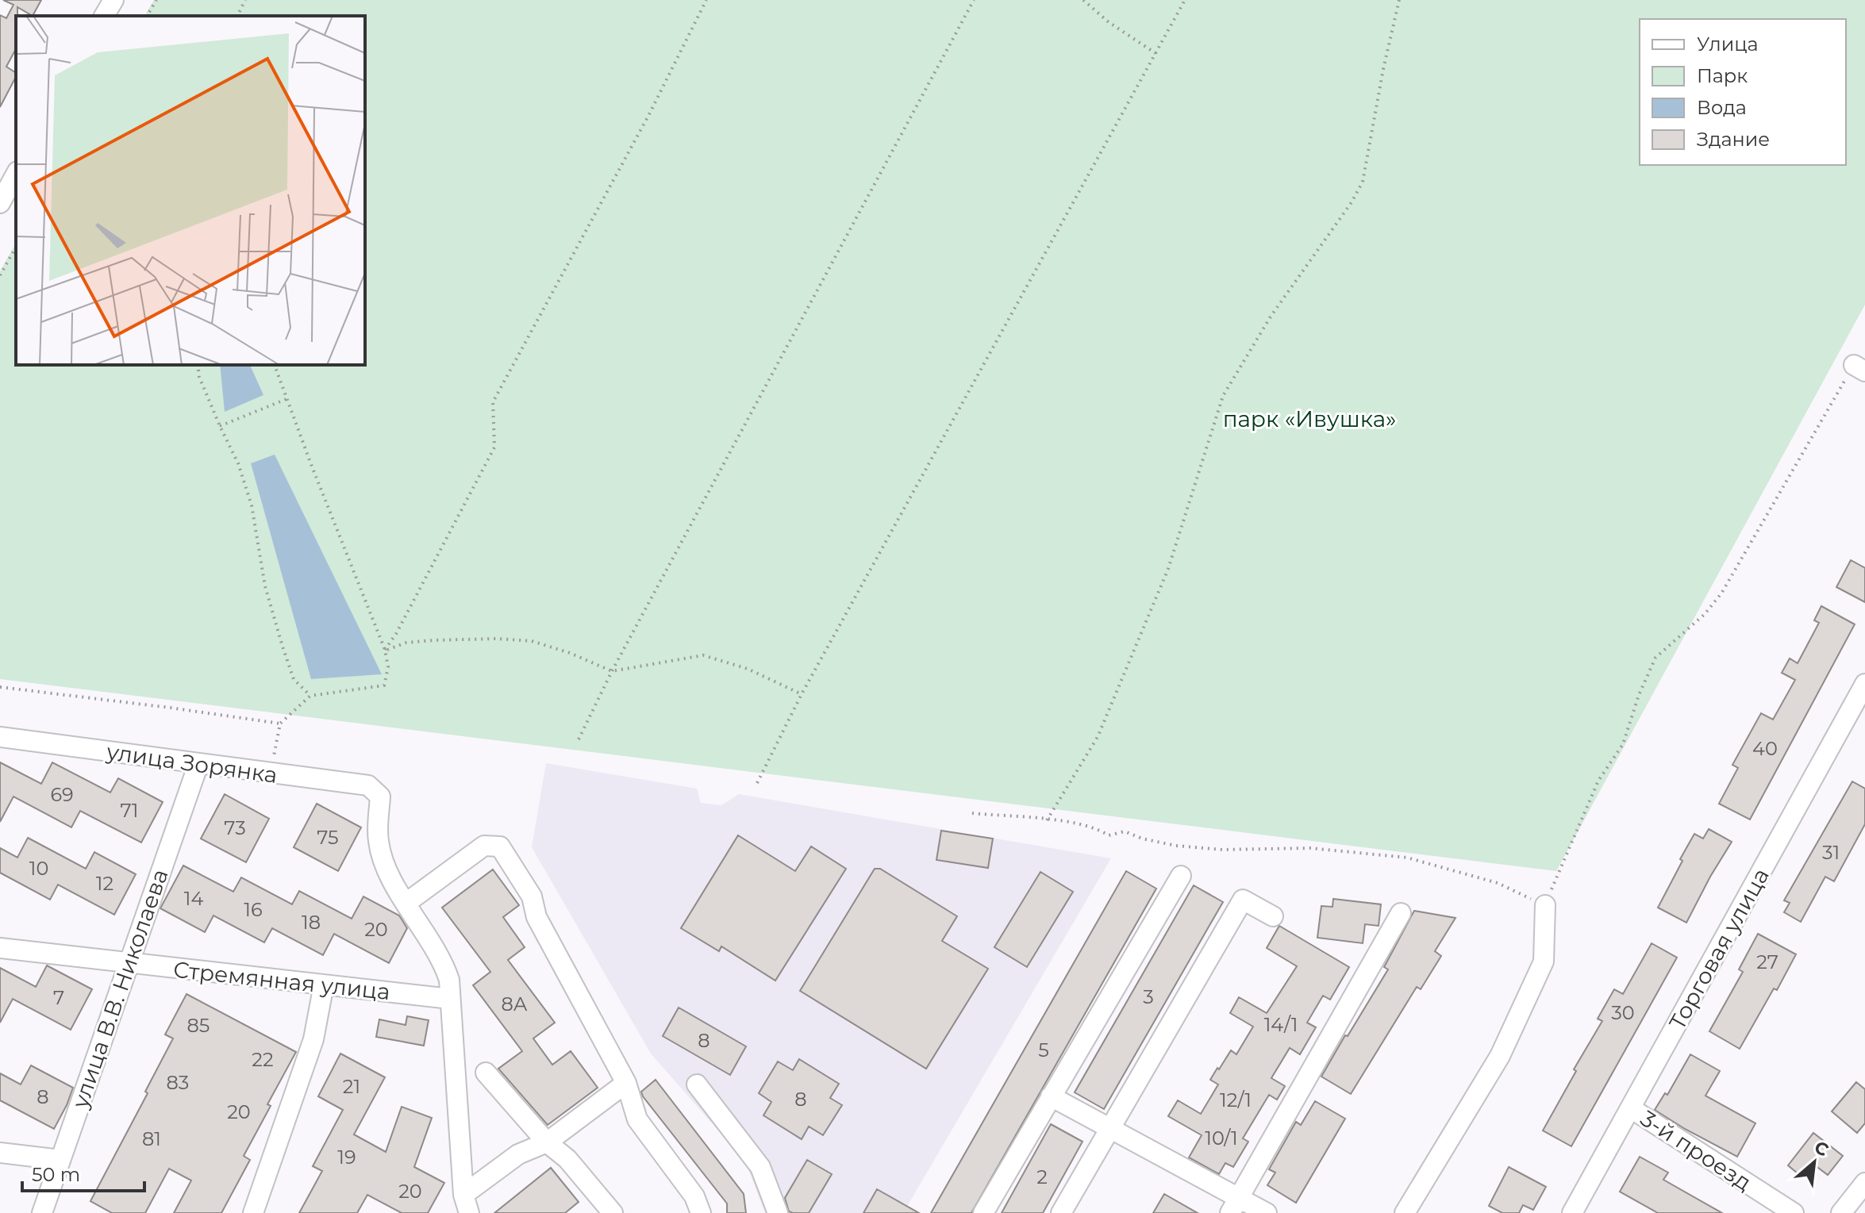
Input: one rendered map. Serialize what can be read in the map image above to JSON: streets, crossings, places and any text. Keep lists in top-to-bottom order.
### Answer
{
  "streets": {
    "street": [
      "улица Зорянка",
      "Торговая улица",
      "Стремянная улица",
      "улица В.В. Николаева",
      "3-й проезд"
    ]
  },
  "crossings": [
    ["улица Зорянка", "улица В.В. Николаева"],
    ["Торговая улица", "3-й проезд"],
    ["Стремянная улица", "улица В.В. Николаева"]
  ],
  "parks": ["парк «Ивушка»"],
  "house_numbers": [
    "40",
    "69",
    "71",
    "73",
    "75",
    "31",
    "10",
    "12",
    "14",
    "16",
    "18",
    "20",
    "27",
    "3",
    "7",
    "8А",
    "30",
    "14/1",
    "85",
    "8",
    "5",
    "22",
    "83",
    "21",
    "8",
    "8",
    "12/1",
    "20",
    "10/1",
    "81",
    "19",
    "2",
    "20"
  ],
  "legend": [
    "Улица",
    "Парк",
    "Вода",
    "Здание"
  ],
  "scale_bar": "50 m",
  "north": "top right"
}
